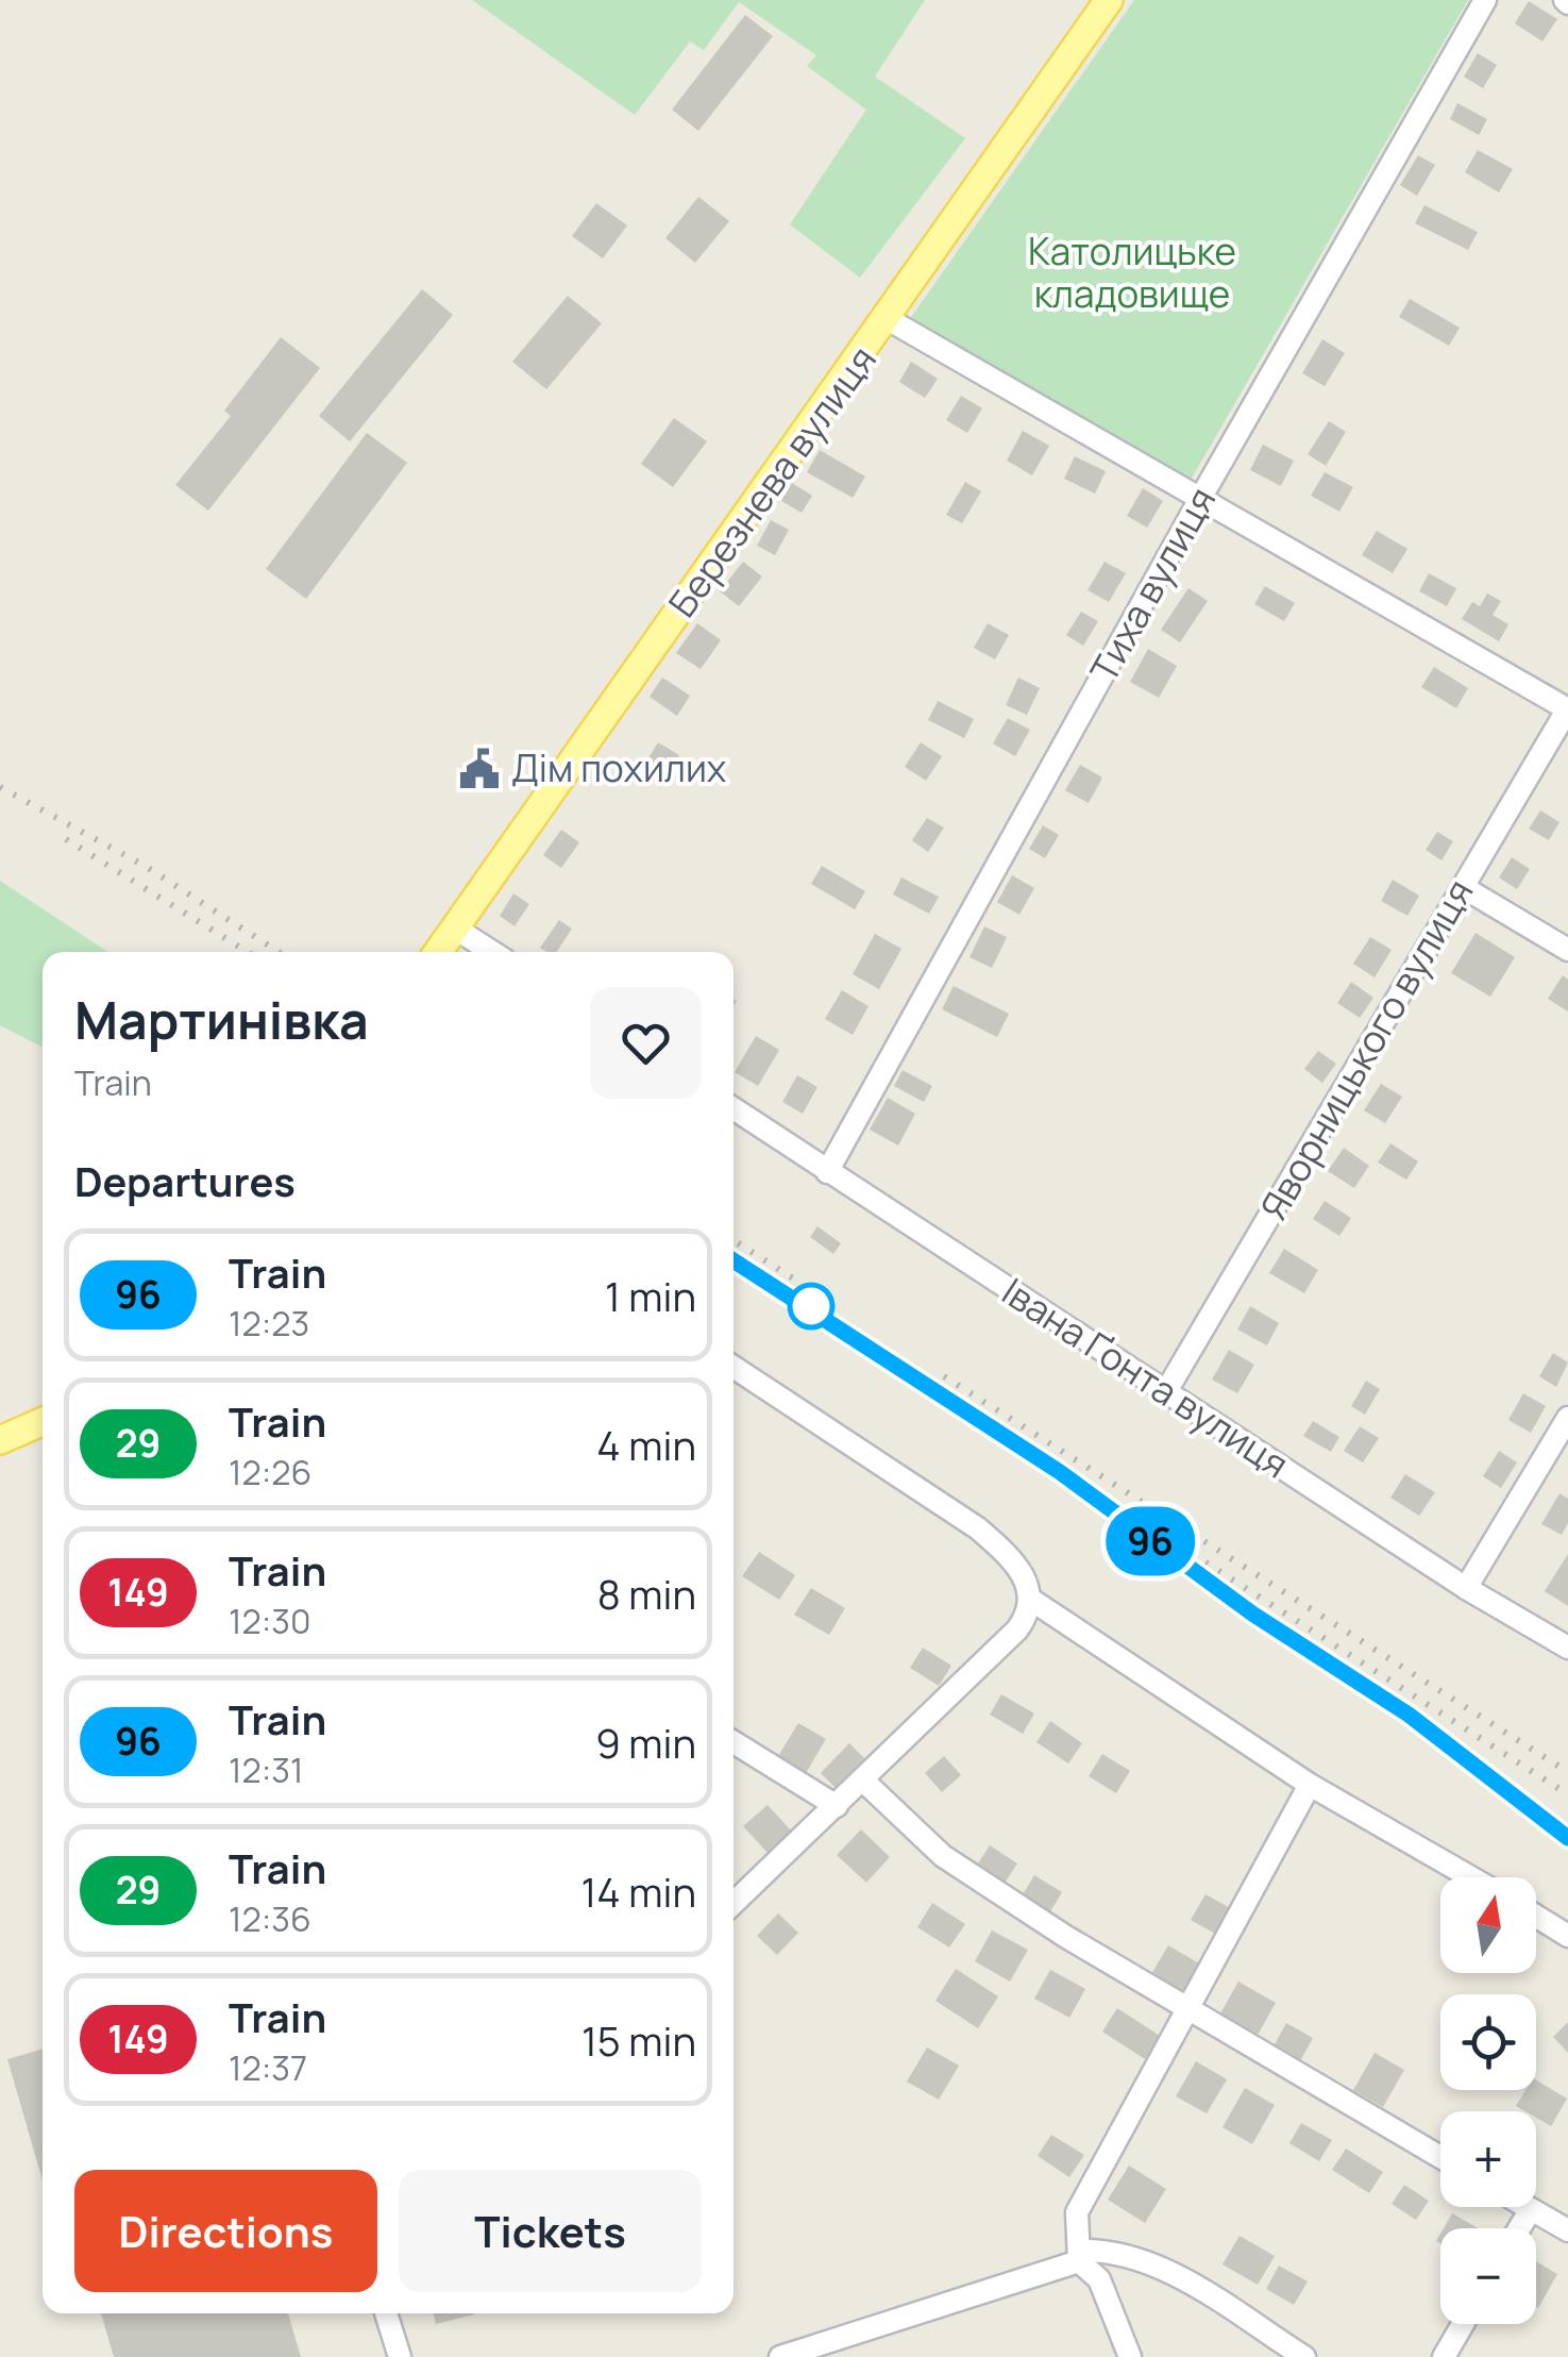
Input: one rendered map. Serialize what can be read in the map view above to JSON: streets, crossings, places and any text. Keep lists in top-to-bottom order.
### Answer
{
  "streets": {
    "main road": ["Березнева вулиця"],
    "street": ["Тиха вулиця", "Яворницького вулиця", "Івана Ґонта вулиця"]
  },
  "crossings": [
    ["Тиха вулиця", "Івана Ґонта вулиця"],
    ["Яворницького вулиця", "Івана Ґонта вулиця"]
  ],
  "parks": ["Католицьке кладовище"],
  "places": {
    "public building": ["Дiм похилих"]
  },
  "north": "top",
  "page": {
    "on_map": "96",
    "heading": [
      ["Мартинівка", "Train"],
      "Departures"
    ],
    "list": [
      {
        "mark": "96",
        "name": "Train",
        "note": "12:23",
        "value": "1 min"
      },
      {
        "mark": "29",
        "name": "Train",
        "note": "12:26",
        "value": "4 min"
      },
      {
        "mark": "149",
        "name": "Train",
        "note": "12:30",
        "value": "8 min"
      },
      {
        "mark": "96",
        "name": "Train",
        "note": "12:31",
        "value": "9 min"
      },
      {
        "mark": "29",
        "name": "Train",
        "note": "12:36",
        "value": "14 min"
      },
      {
        "mark": "149",
        "name": "Train",
        "note": "12:37",
        "value": "15 min"
      }
    ],
    "map_buttons": ["+", "−"],
    "buttons": ["Directions", "Tickets"]
  }
}
